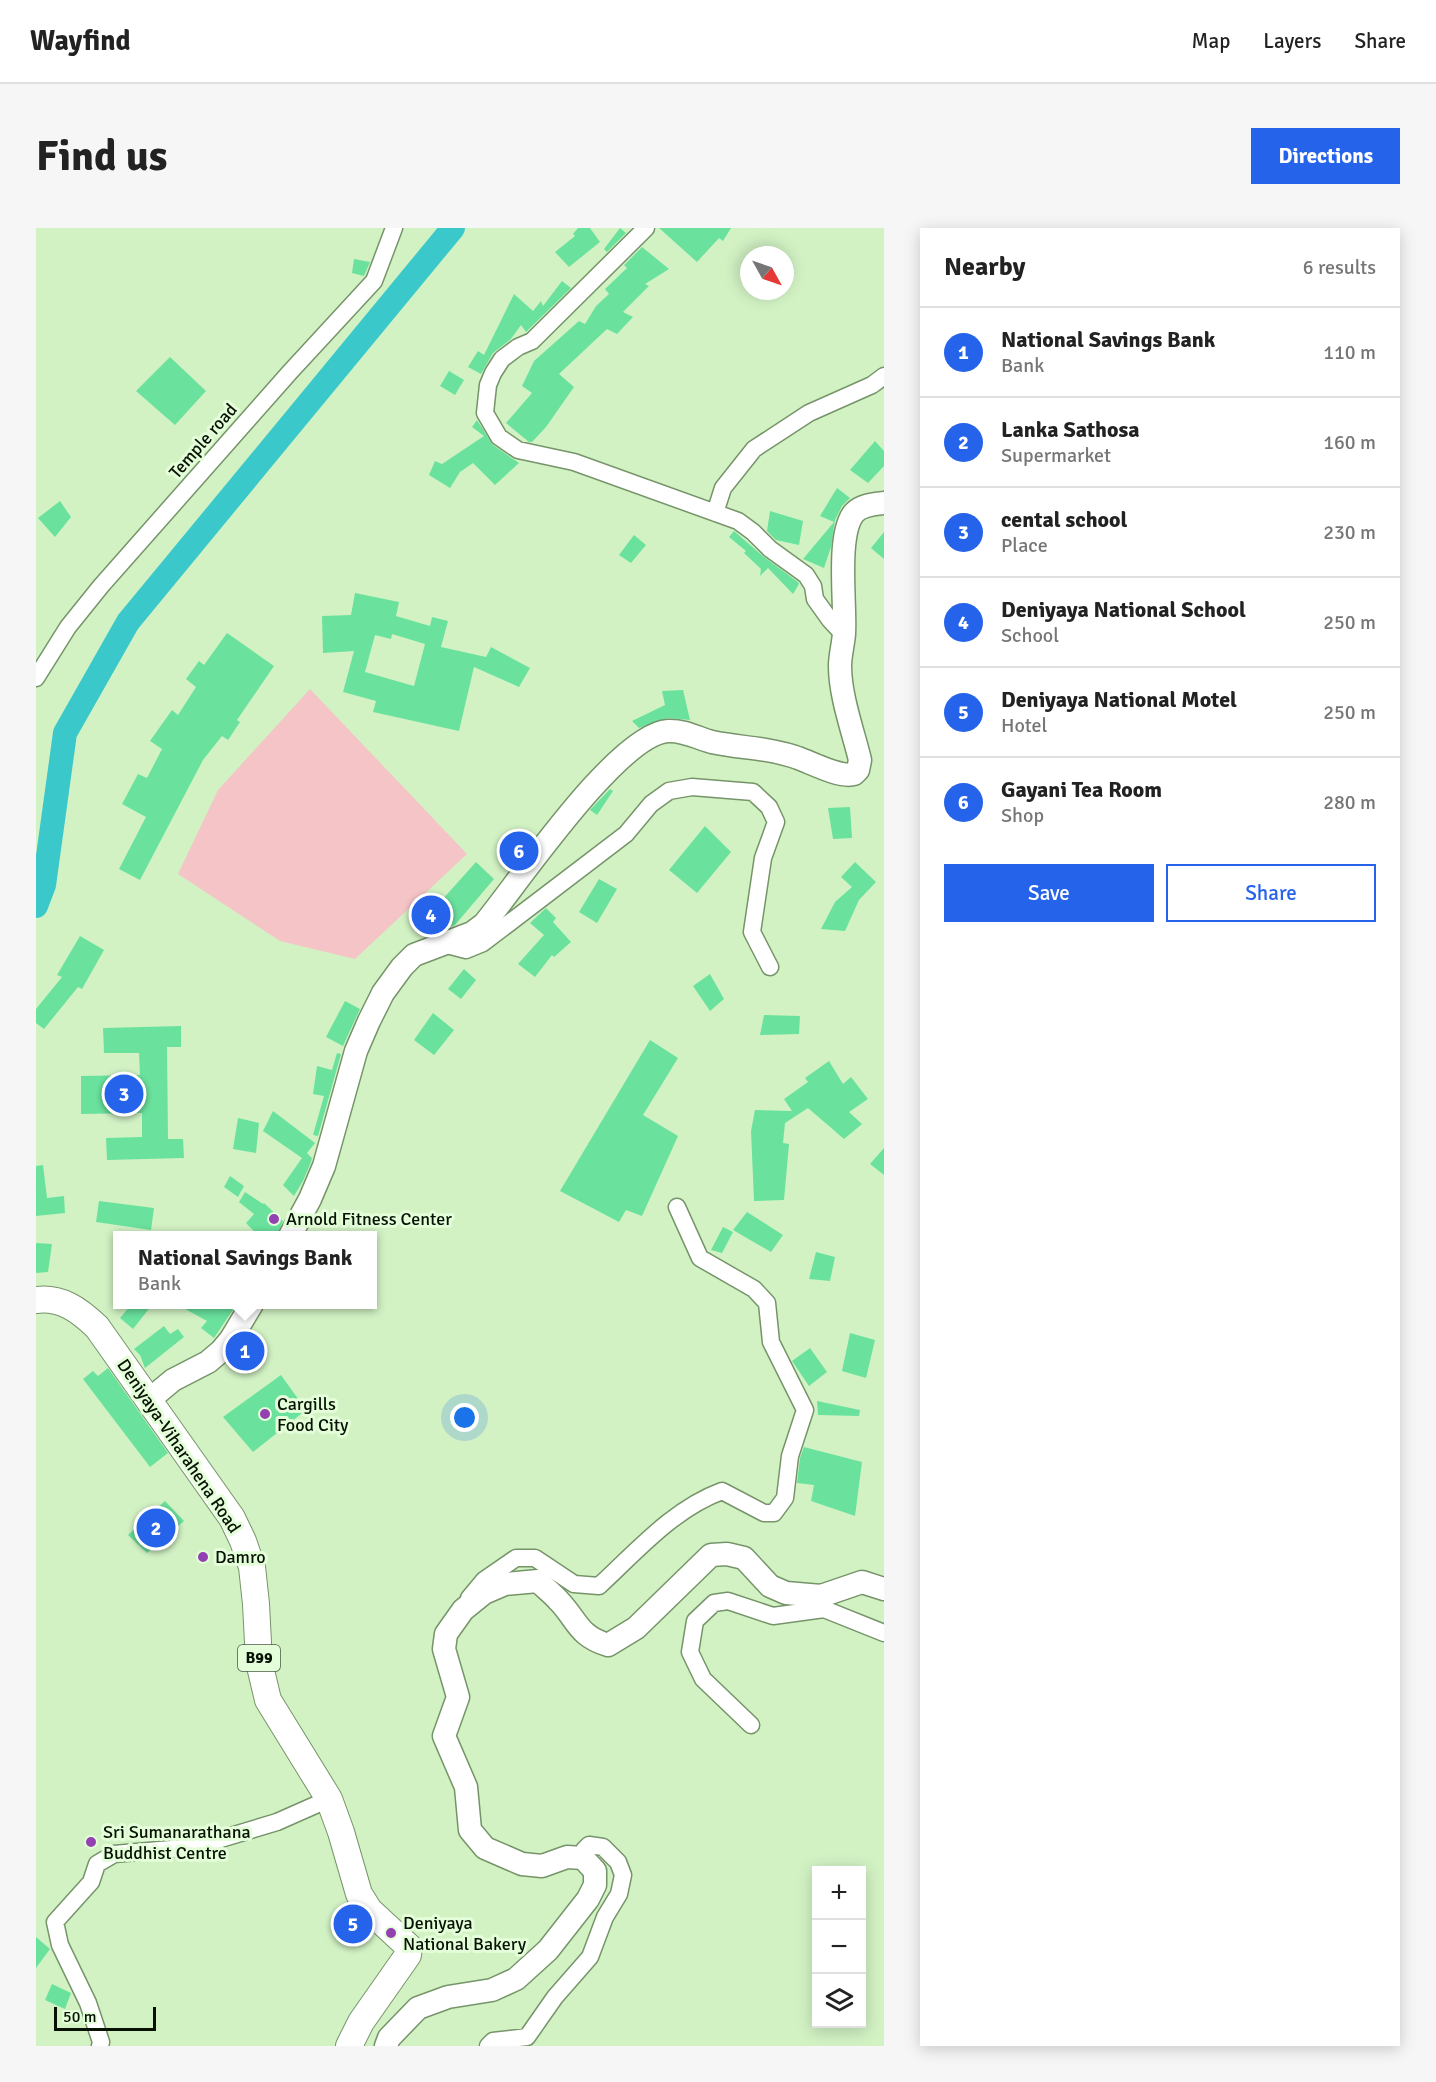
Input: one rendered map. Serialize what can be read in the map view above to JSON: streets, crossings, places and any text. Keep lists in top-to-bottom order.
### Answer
{
  "streets": {
    "main road": ["Deniyaya-Viharahena Road", "B99"],
    "street": ["Temple road"]
  },
  "places": [
    "Arnold Fitness Center",
    "Cargills Food City",
    "Damro",
    "Sri Sumanarathana Buddhist Centre",
    "Deniyaya National Bakery"
  ],
  "scale_bar": "50 m",
  "north": "bottom right",
  "page": {
    "header": "Wayfind",
    "nav": ["Map", "Layers", "Share"],
    "buttons": [
      "Directions",
      ["Save", "Share"]
    ],
    "title": "Find us",
    "heading": ["Nearby", "6 results"],
    "list": [
      {
        "mark": "1",
        "name": "National Savings Bank",
        "note": "Bank",
        "value": "110 m"
      },
      {
        "mark": "2",
        "name": "Lanka Sathosa",
        "note": "Supermarket",
        "value": "160 m"
      },
      {
        "mark": "3",
        "name": "cental school",
        "note": "Place",
        "value": "230 m"
      },
      {
        "mark": "4",
        "name": "Deniyaya National School",
        "note": "School",
        "value": "250 m"
      },
      {
        "mark": "5",
        "name": "Deniyaya National Motel",
        "note": "Hotel",
        "value": "250 m"
      },
      {
        "mark": "6",
        "name": "Gayani Tea Room",
        "note": "Shop",
        "value": "280 m"
      }
    ],
    "pins": [
      "6",
      "4",
      "3",
      "1",
      "2",
      "5"
    ],
    "popup": ["National Savings Bank", "Bank"],
    "map_buttons": ["+", "−"],
    "scale": "50 m"
  }
}
